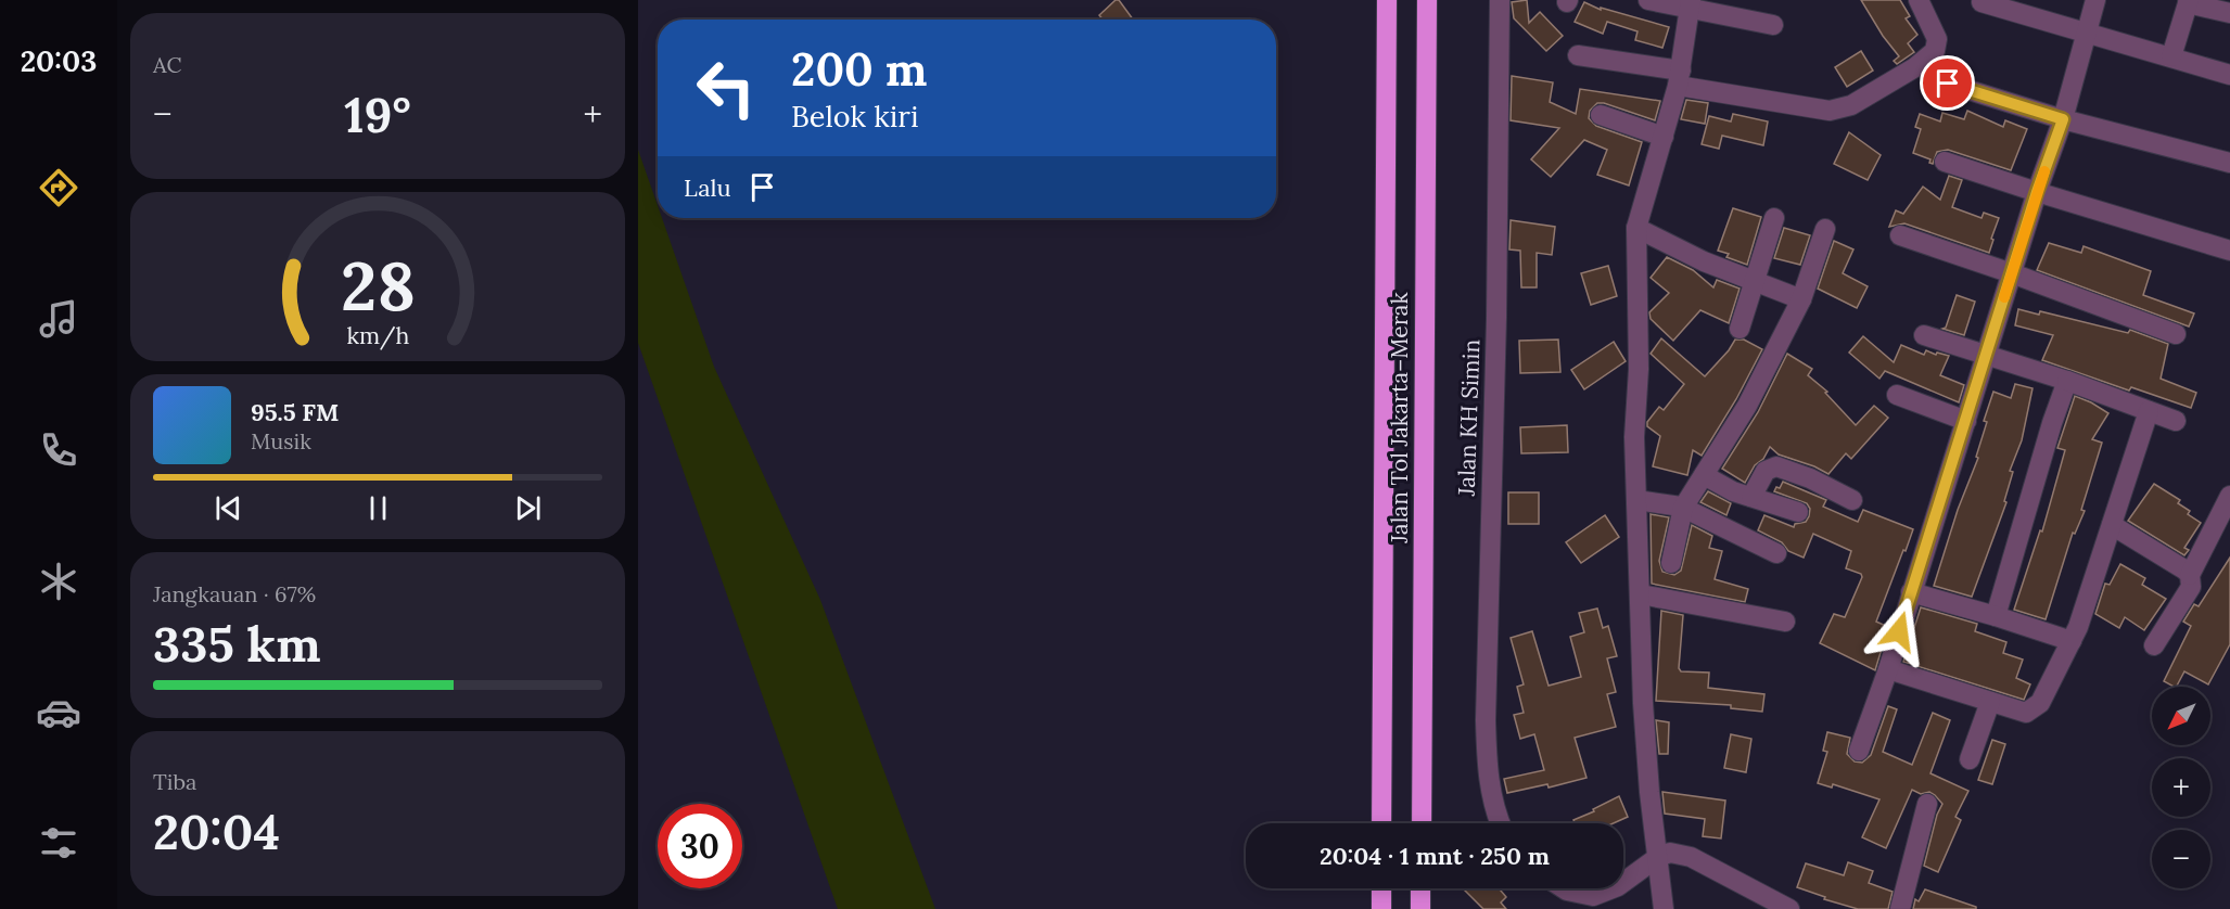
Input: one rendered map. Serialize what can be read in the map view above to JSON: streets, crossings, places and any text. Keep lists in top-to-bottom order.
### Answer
{
  "streets": {
    "highway": ["Jalan Tol Jakarta–Merak"],
    "street": ["Jalan KH Simin"]
  },
  "north": "bottom left",
  "page": {
    "tabs": "20:03",
    "tile": [
      "AC",
      ["Jangkauan · 67%", "335 km"],
      ["Tiba", "20:04"]
    ],
    "turn": ["200 m", "Belok kiri"],
    "heat": ["−", "19°", "+"],
    "then": "Lalu",
    "song": ["95.5 FM", "Musik"],
    "map_buttons": ["+", "−"],
    "limit": "30",
    "trip": "20:04 · 1 mnt · 250 m",
    "gauge": ["28", "km/h"]
  }
}
